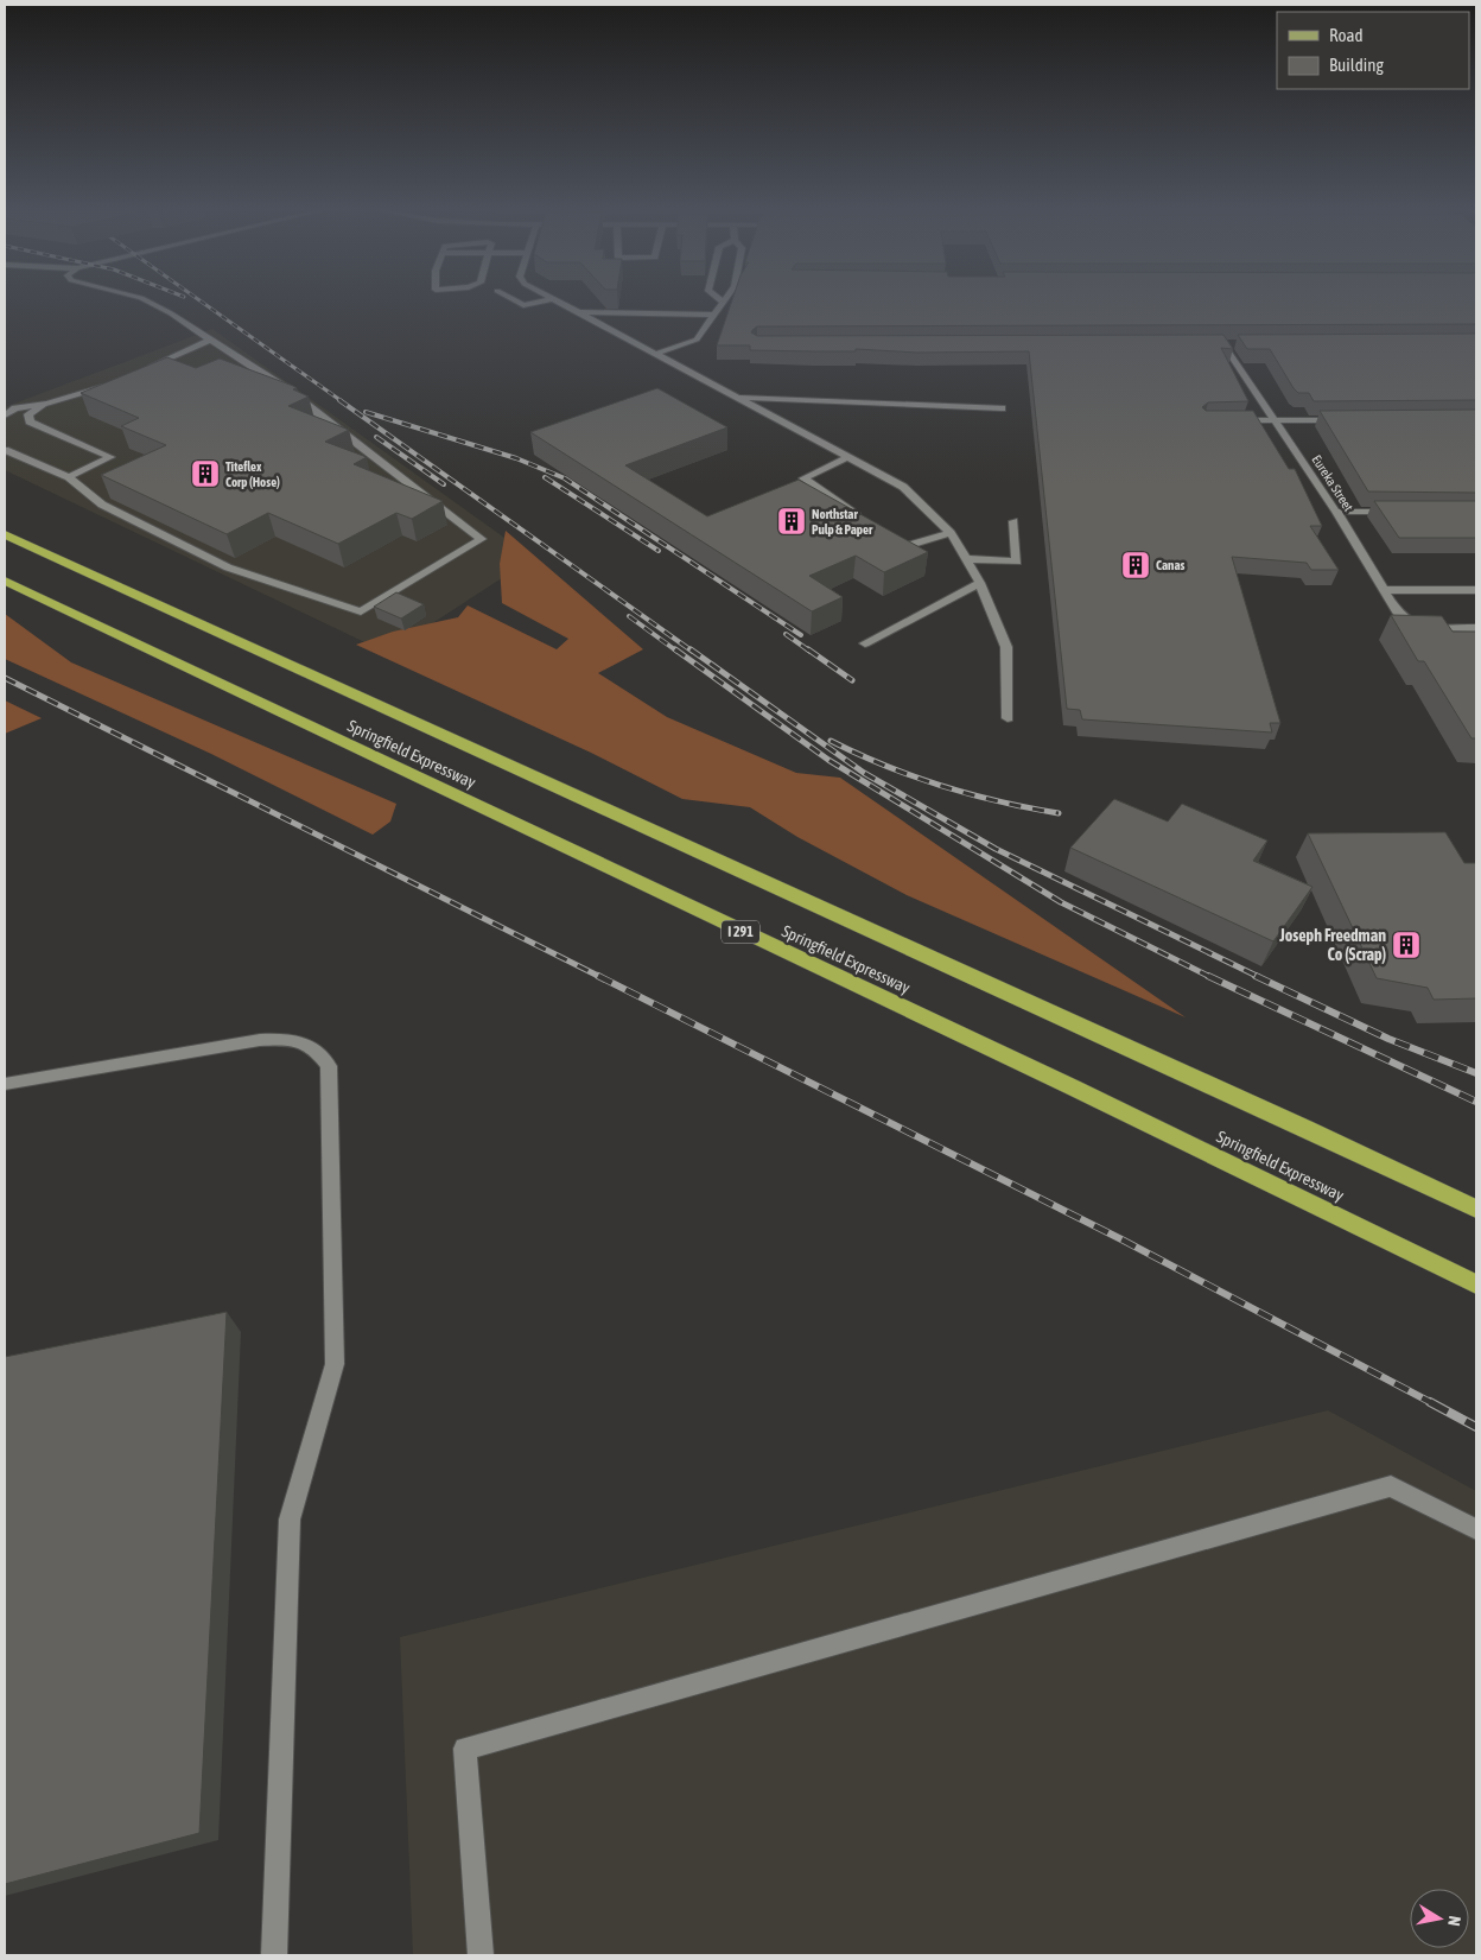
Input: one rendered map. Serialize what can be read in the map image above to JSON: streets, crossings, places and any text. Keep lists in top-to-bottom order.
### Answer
{
  "streets": {
    "highway": ["Springfield Expressway", "I 291"],
    "street": ["Eureka Street"]
  },
  "places": {
    "building": [
      "Titeflex Corp (Hose)",
      "Northstar Pulp & Paper",
      "Canas",
      "Joseph Freedman Co (Scrap)"
    ]
  },
  "legend": ["Road", "Building"],
  "north": "right"
}
